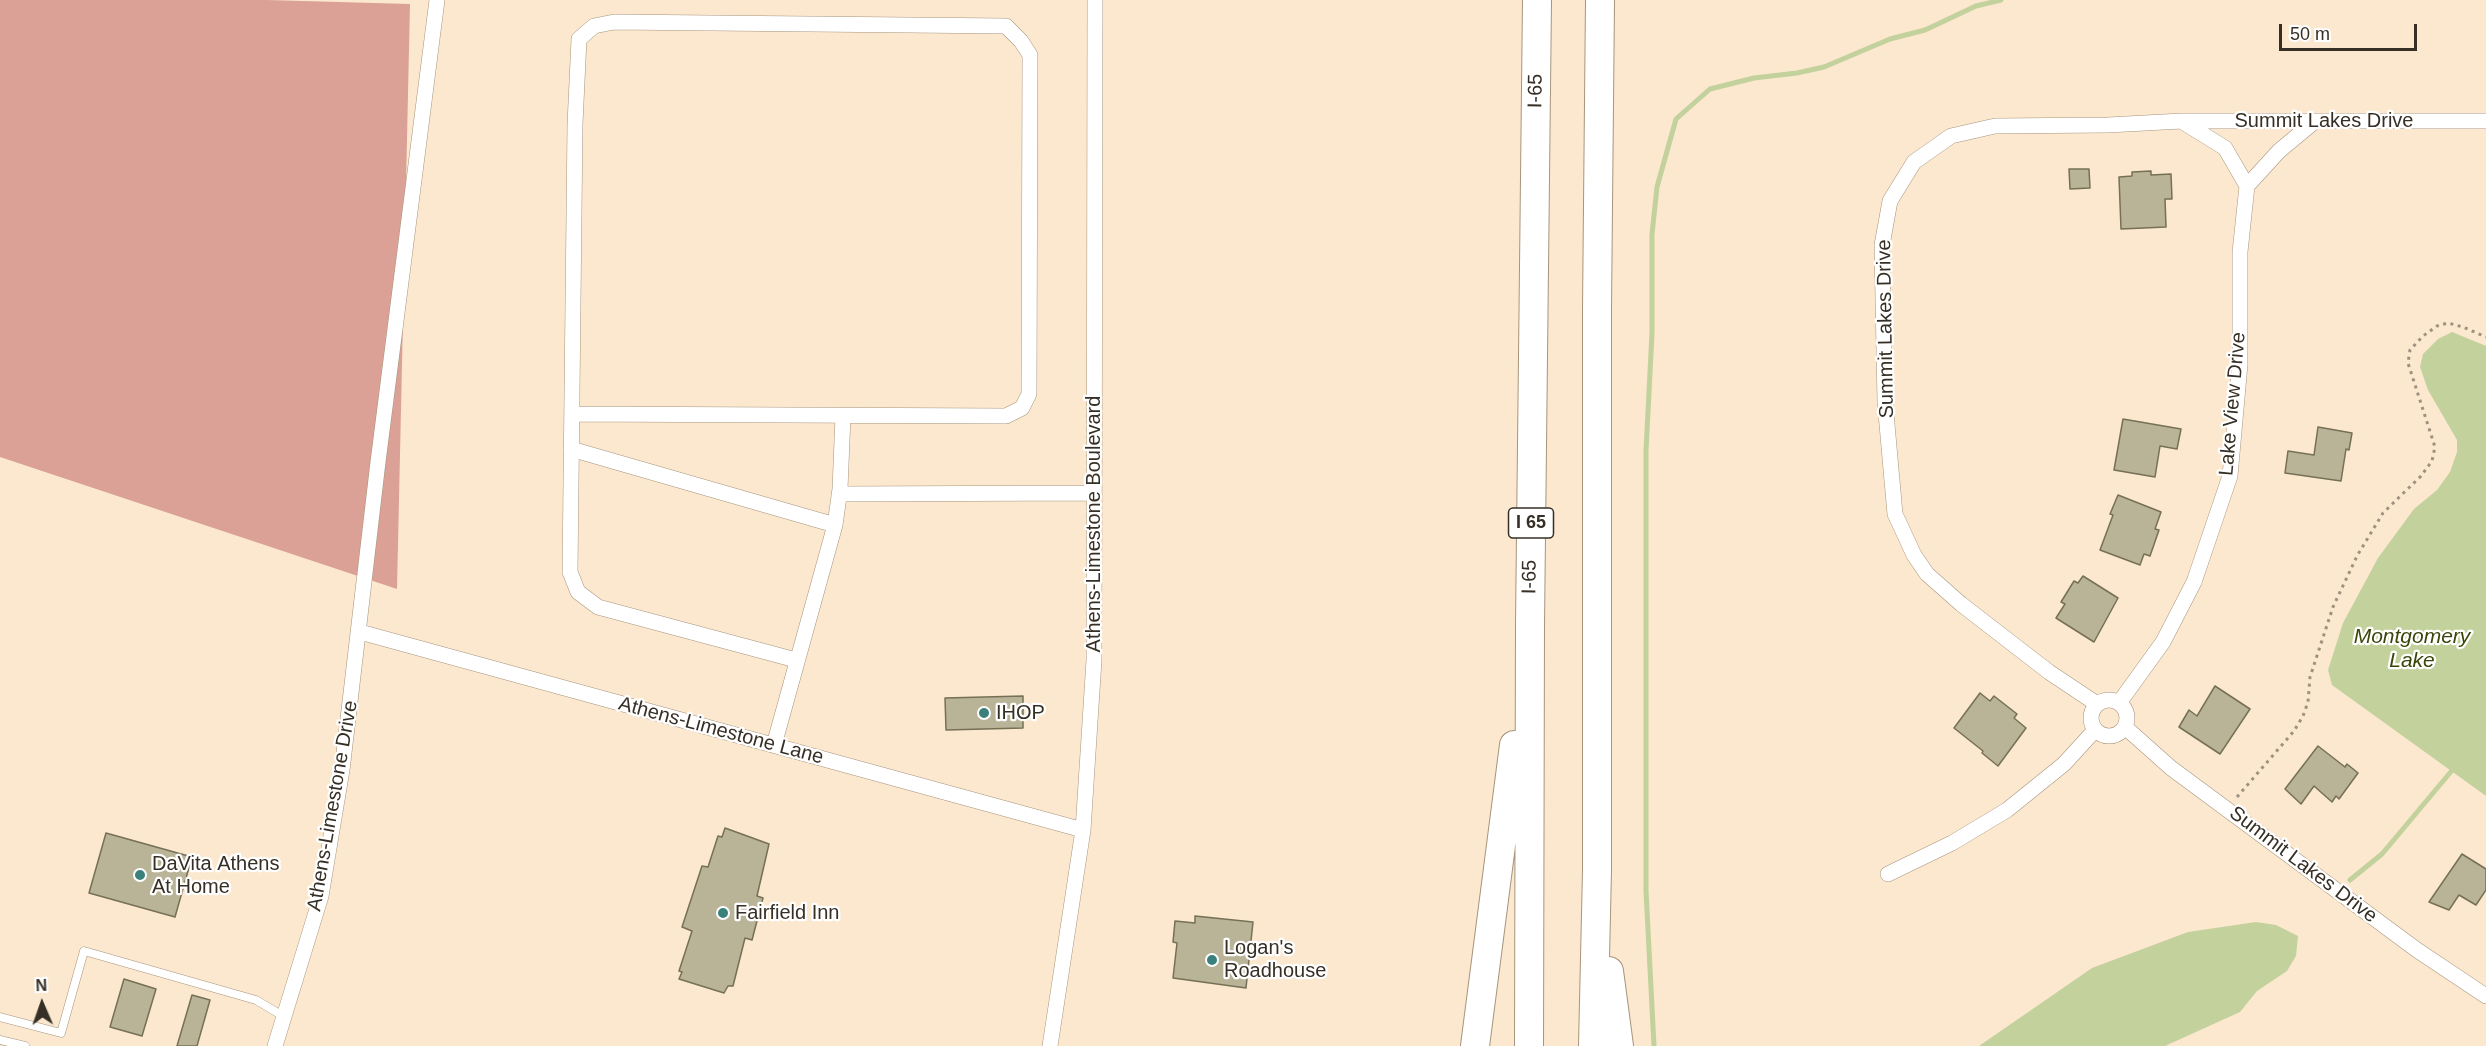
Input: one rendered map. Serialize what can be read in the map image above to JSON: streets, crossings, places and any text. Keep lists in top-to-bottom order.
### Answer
{
  "streets": {
    "highway": ["I-65", "I 65"],
    "street": [
      "Summit Lakes Drive",
      "Lake View Drive",
      "Athens-Limestone Boulevard",
      "Athens-Limestone Lane",
      "Athens-Limestone Drive"
    ]
  },
  "crossings": [
    ["Summit Lakes Drive", "Lake View Drive"],
    ["Athens-Limestone Boulevard", "Athens-Limestone Lane"],
    ["Athens-Limestone Lane", "Athens-Limestone Drive"]
  ],
  "water": ["Montgomery Lake"],
  "places": [
    "IHOP",
    "DaVita Athens At Home",
    "Fairfield Inn",
    "Logan's Roadhouse"
  ],
  "scale_bar": "50 m",
  "north": "top"
}
